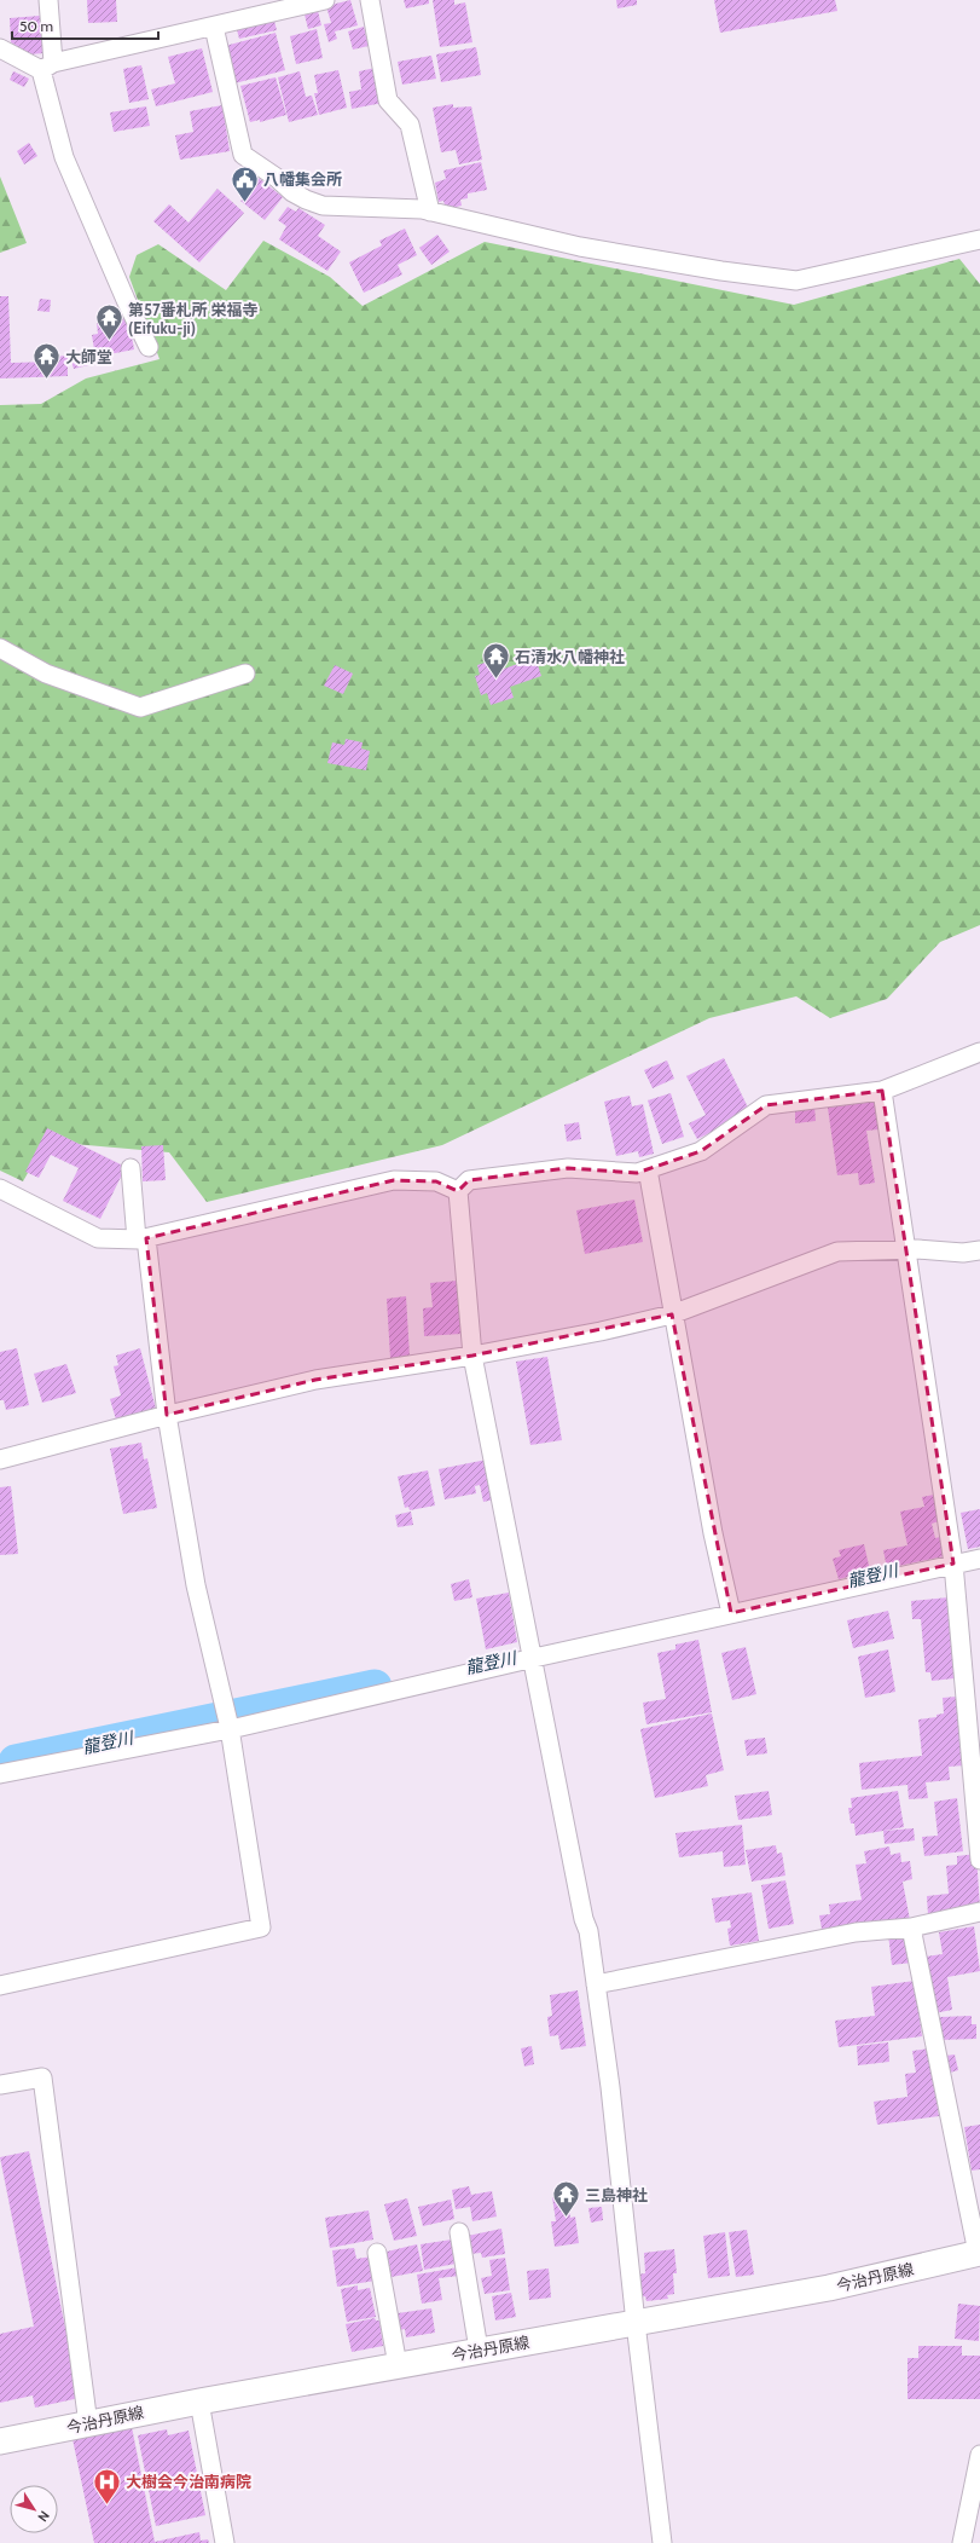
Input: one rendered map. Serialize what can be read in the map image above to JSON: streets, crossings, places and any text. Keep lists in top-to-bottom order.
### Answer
{
  "streets": {
    "main road": ["今治丹原線"]
  },
  "water": ["龍登川"],
  "places": {
    "public building": ["八幡集会所"],
    "temple": [
      "第57番札所 栄福寺 (Eifuku-ji)",
      "大師堂",
      "石清水八幡神社",
      "三島神社"
    ],
    "hospital": ["大樹会今治南病院"]
  },
  "scale_bar": "50 m",
  "north": "bottom right"
}
